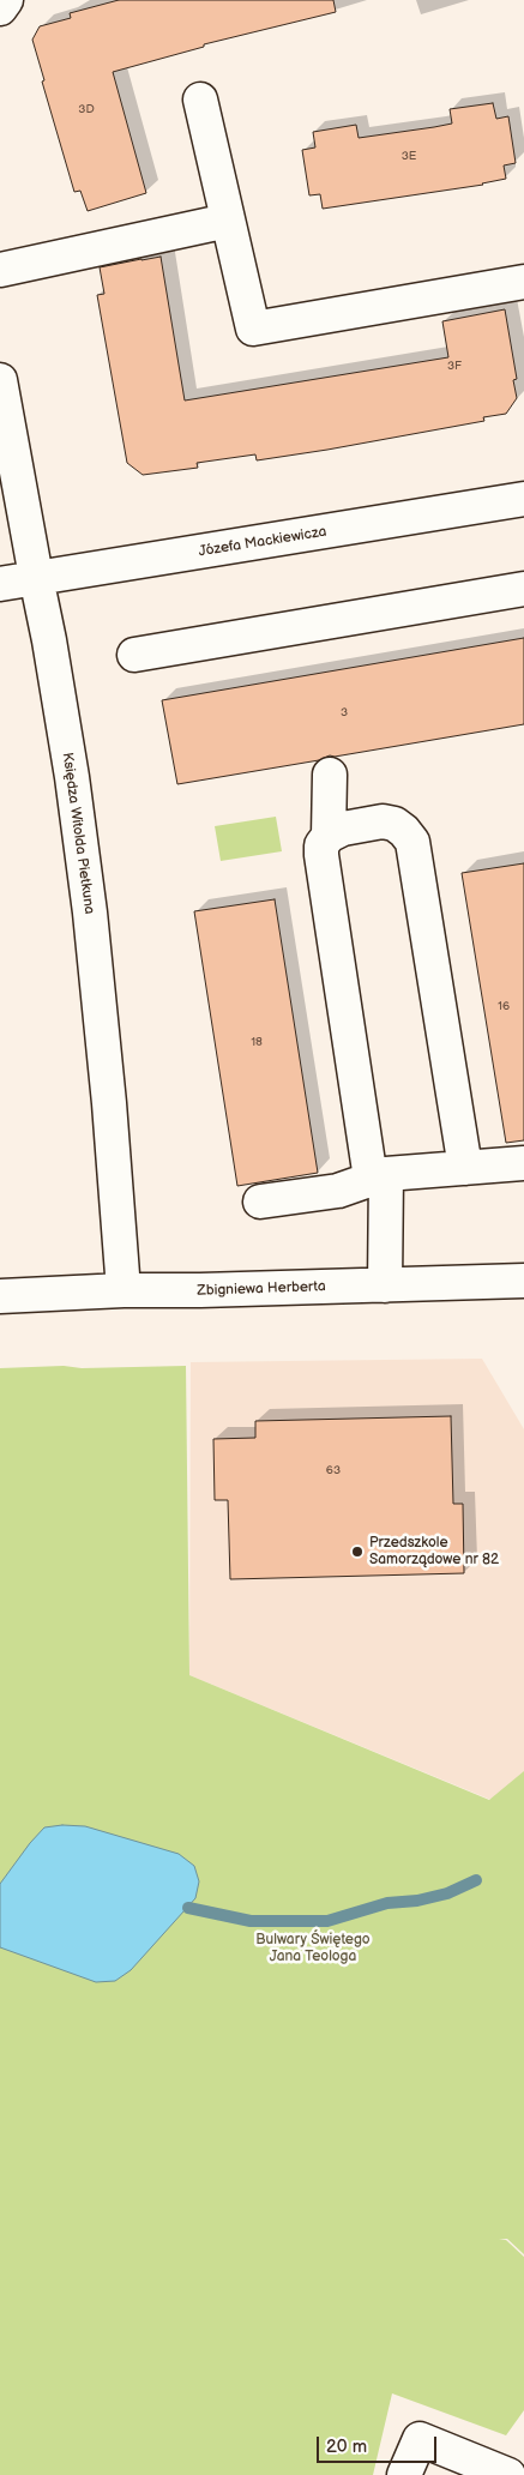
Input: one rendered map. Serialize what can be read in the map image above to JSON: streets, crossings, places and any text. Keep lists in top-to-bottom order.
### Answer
{
  "streets": {
    "street": ["Józefa Mackiewicza", "Księdza Witolda Pietkuna", "Zbigniewa Herberta"]
  },
  "crossings": [
    ["Józefa Mackiewicza", "Księdza Witolda Pietkuna"],
    ["Księdza Witolda Pietkuna", "Zbigniewa Herberta"]
  ],
  "parks": ["Bulwary Świętego Jana Teologa"],
  "places": ["Przedszkole Samorządowe nr 82"],
  "house_numbers": [
    "3D",
    "3E",
    "3F",
    "3",
    "16",
    "18",
    "63"
  ],
  "scale_bar": "20 m"
}
